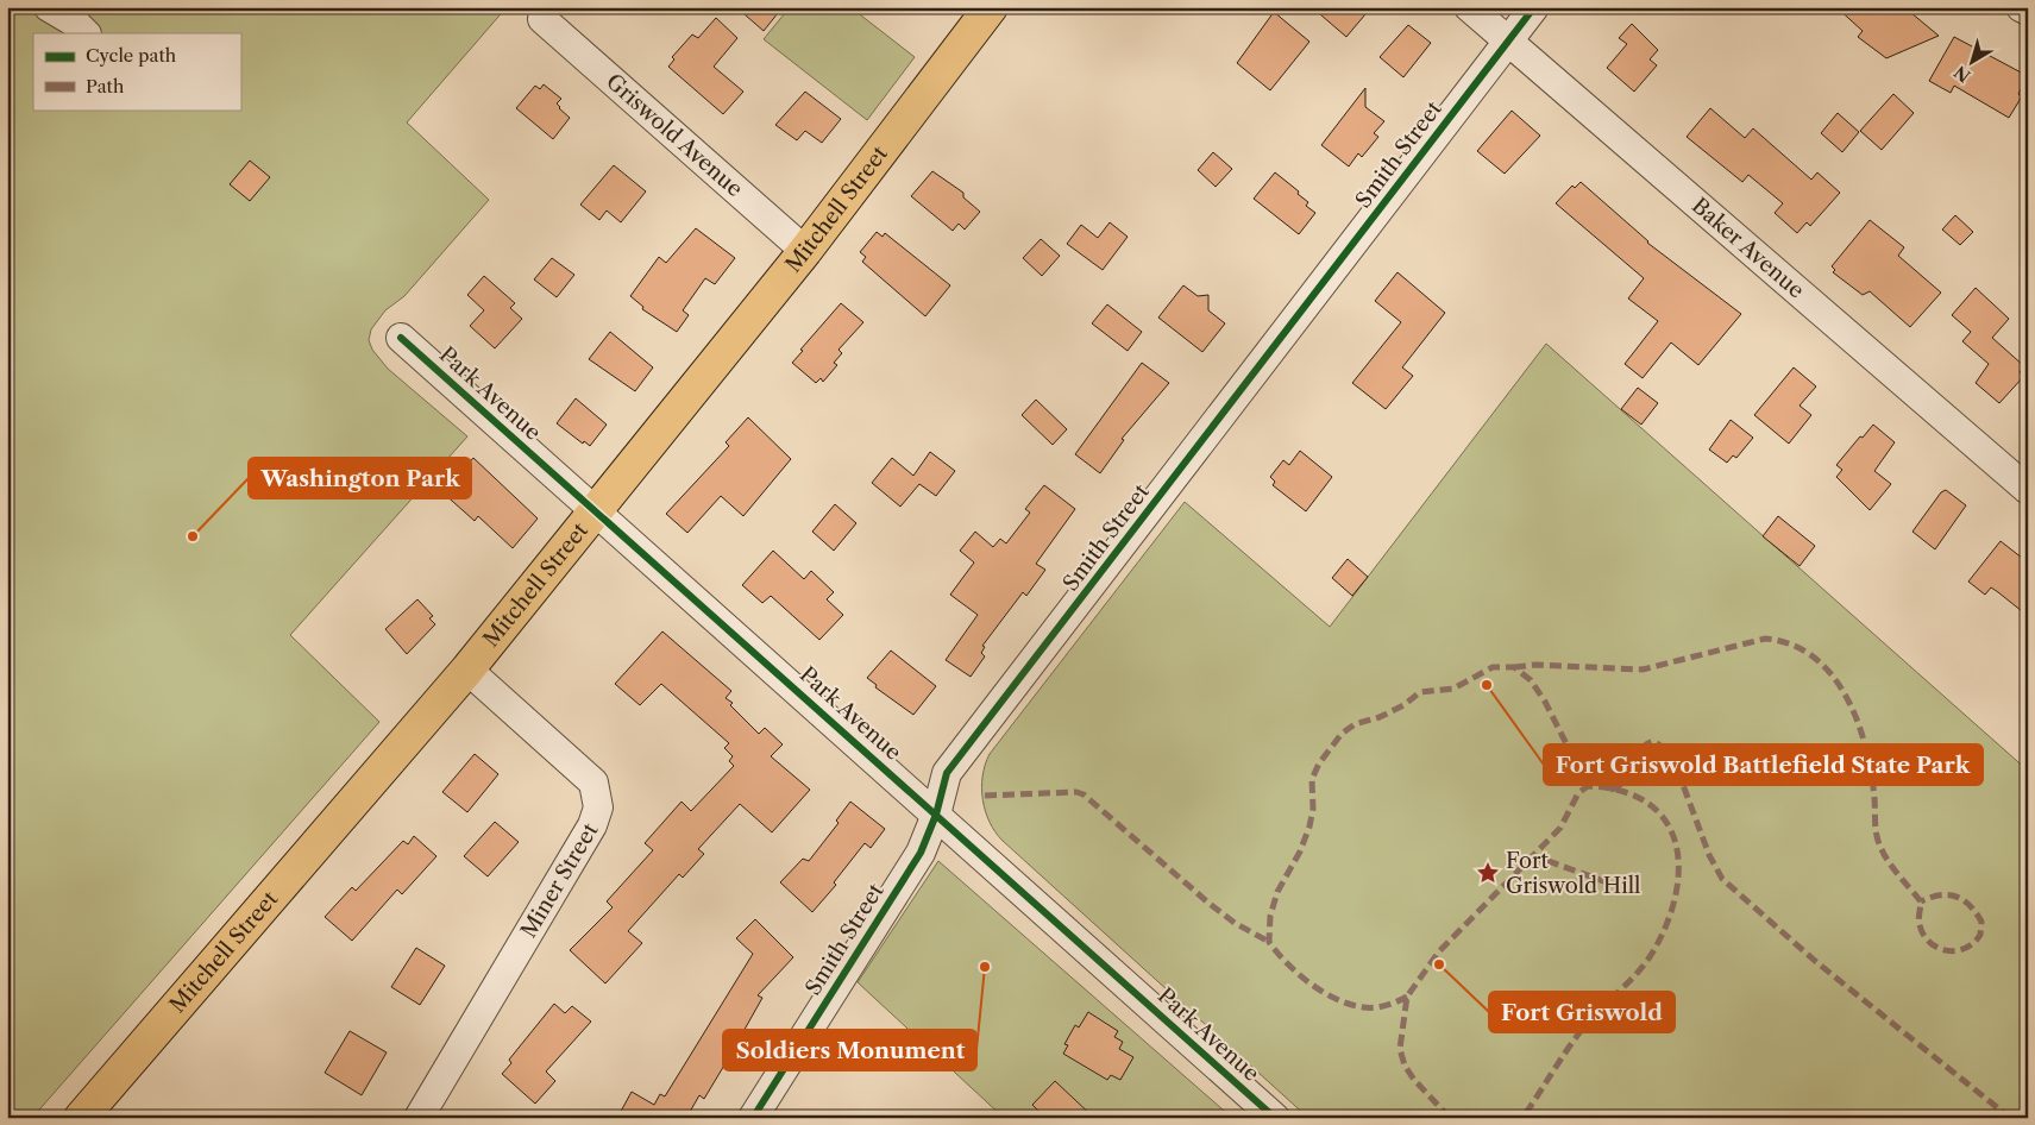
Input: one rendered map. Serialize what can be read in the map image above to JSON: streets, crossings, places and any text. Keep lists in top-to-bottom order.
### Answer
{
  "streets": {
    "main road": ["Mitchell Street"],
    "street": [
      "Griswold Avenue",
      "Smith Street",
      "Baker Avenue",
      "Park Avenue",
      "Miner Street"
    ]
  },
  "crossings": [
    ["Griswold Avenue", "Mitchell Street"],
    ["Smith Street", "Baker Avenue"],
    ["Smith Street", "Park Avenue"],
    ["Mitchell Street", "Park Avenue"],
    ["Mitchell Street", "Miner Street"]
  ],
  "places": {
    "other": [
      "Washington Park",
      "Fort Griswold Battlefield State Park",
      "Fort Griswold",
      "Soldiers Monument"
    ],
    "place": ["Fort Griswold Hill"]
  },
  "legend": ["Cycle path", "Path"],
  "north": "bottom left"
}
